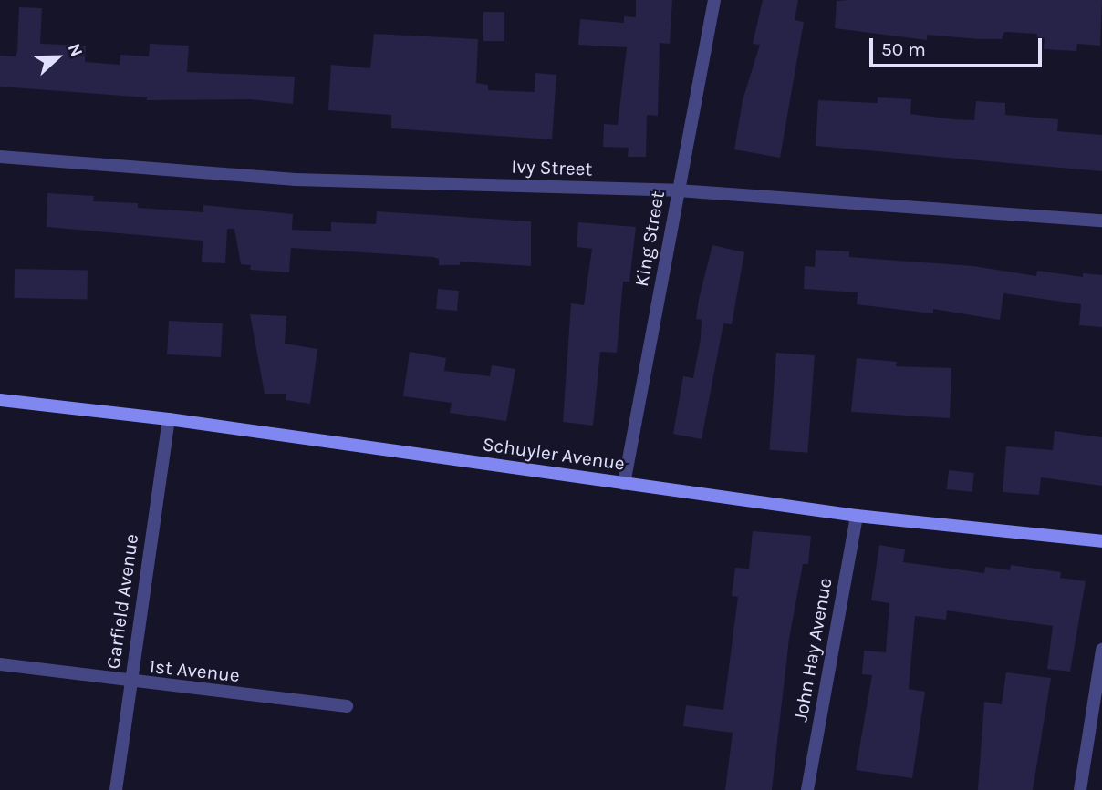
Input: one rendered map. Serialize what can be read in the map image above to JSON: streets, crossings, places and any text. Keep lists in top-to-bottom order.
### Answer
{
  "streets": {
    "main road": ["Schuyler Avenue"],
    "street": [
      "Ivy Street",
      "King Street",
      "Garfield Avenue",
      "John Hay Avenue",
      "1st Avenue"
    ]
  },
  "crossings": [
    ["Ivy Street", "King Street"],
    ["King Street", "Schuyler Avenue"],
    ["Schuyler Avenue", "Garfield Avenue"],
    ["Schuyler Avenue", "John Hay Avenue"],
    ["Garfield Avenue", "1st Avenue"]
  ],
  "scale_bar": "50 m",
  "north": "right"
}
